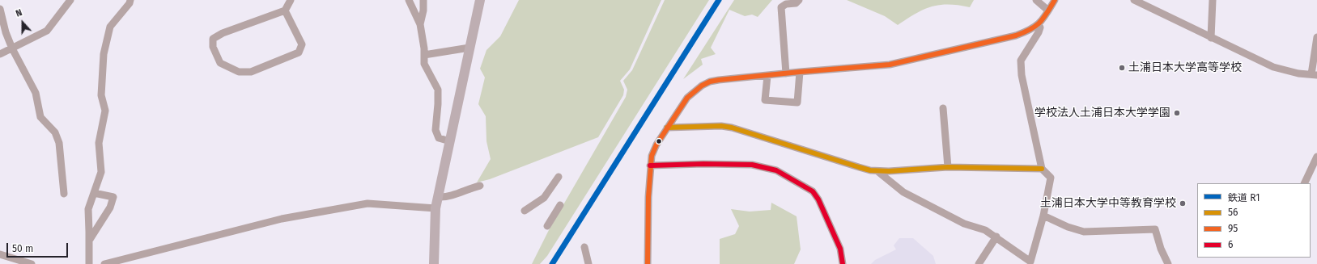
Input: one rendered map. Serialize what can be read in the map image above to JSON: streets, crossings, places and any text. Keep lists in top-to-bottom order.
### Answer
{
  "places": ["土浦日本大学高等学校", "学校法人土浦日本大学学園", "土浦日本大学中等教育学校"],
  "lines": [
    "rail line R1",
    "transit line 95",
    "transit line 56",
    "transit line 6"
  ],
  "legend": [
    "鉄道 R1",
    "56",
    "95",
    "6"
  ],
  "scale_bar": "50 m",
  "north": "top"
}
